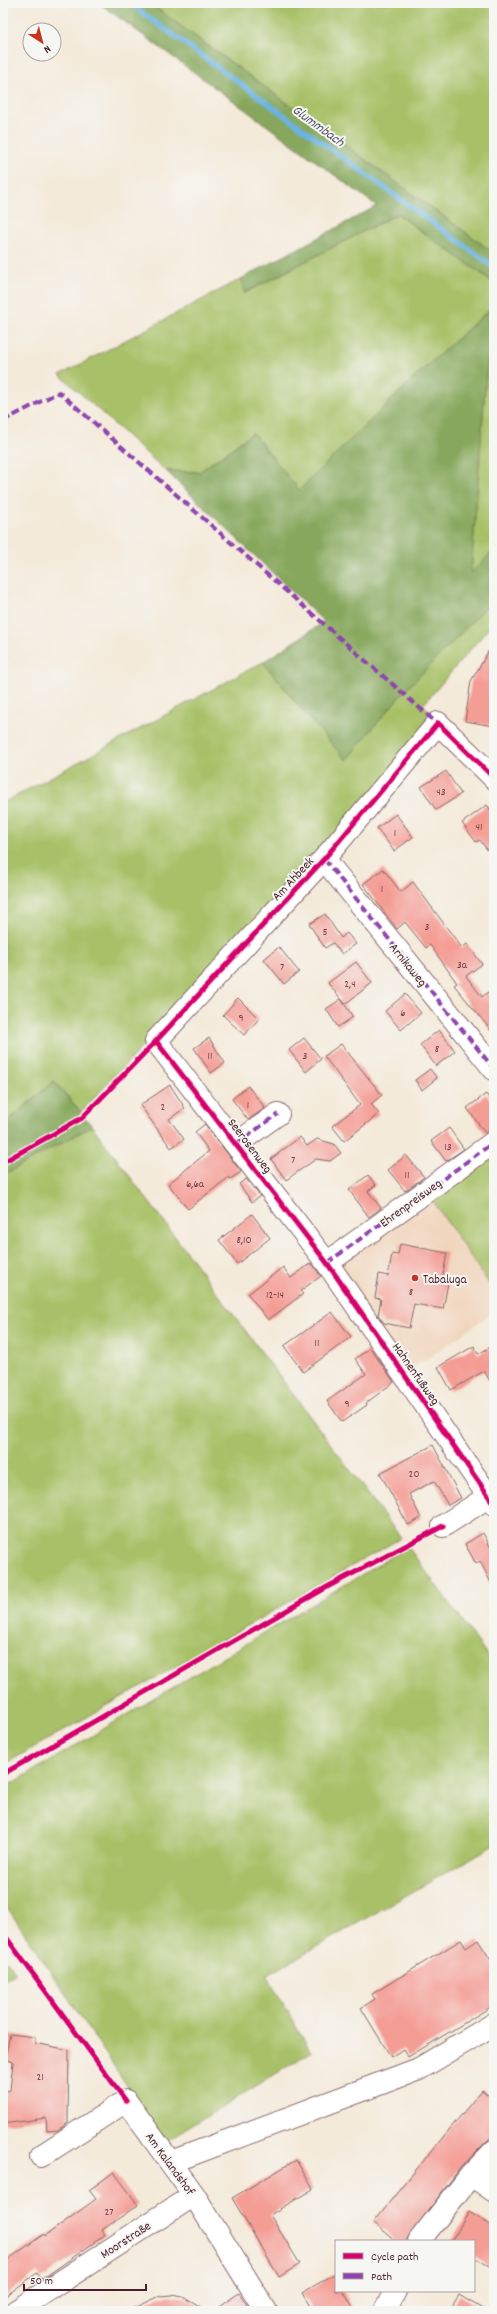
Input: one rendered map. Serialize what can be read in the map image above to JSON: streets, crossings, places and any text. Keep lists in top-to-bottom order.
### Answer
{
  "streets": {
    "street": [
      "Am Ahbeek",
      "Arnikaweg",
      "Seerosenweg",
      "Ehrenpreisweg",
      "Hahnenfußweg",
      "Am Kalandshof",
      "Moorstraße"
    ]
  },
  "crossings": [
    ["Am Ahbeek", "Arnikaweg"],
    ["Am Ahbeek", "Seerosenweg"],
    ["Seerosenweg", "Ehrenpreisweg"],
    ["Seerosenweg", "Hahnenfußweg"],
    ["Ehrenpreisweg", "Hahnenfußweg"],
    ["Am Kalandshof", "Moorstraße"]
  ],
  "water": ["Glummbach"],
  "places": ["Tabaluga"],
  "house_numbers": [
    "43",
    "41",
    "1",
    "1",
    "3",
    "5",
    "3a",
    "7",
    "2,4",
    "6",
    "9",
    "8",
    "11",
    "3",
    "1",
    "2",
    "13",
    "7",
    "11",
    "6,6a",
    "8,10",
    "8",
    "12-14",
    "11",
    "9",
    "20",
    "21",
    "27"
  ],
  "legend": ["Cycle path", "Path"],
  "scale_bar": "50 m",
  "north": "bottom right"
}
